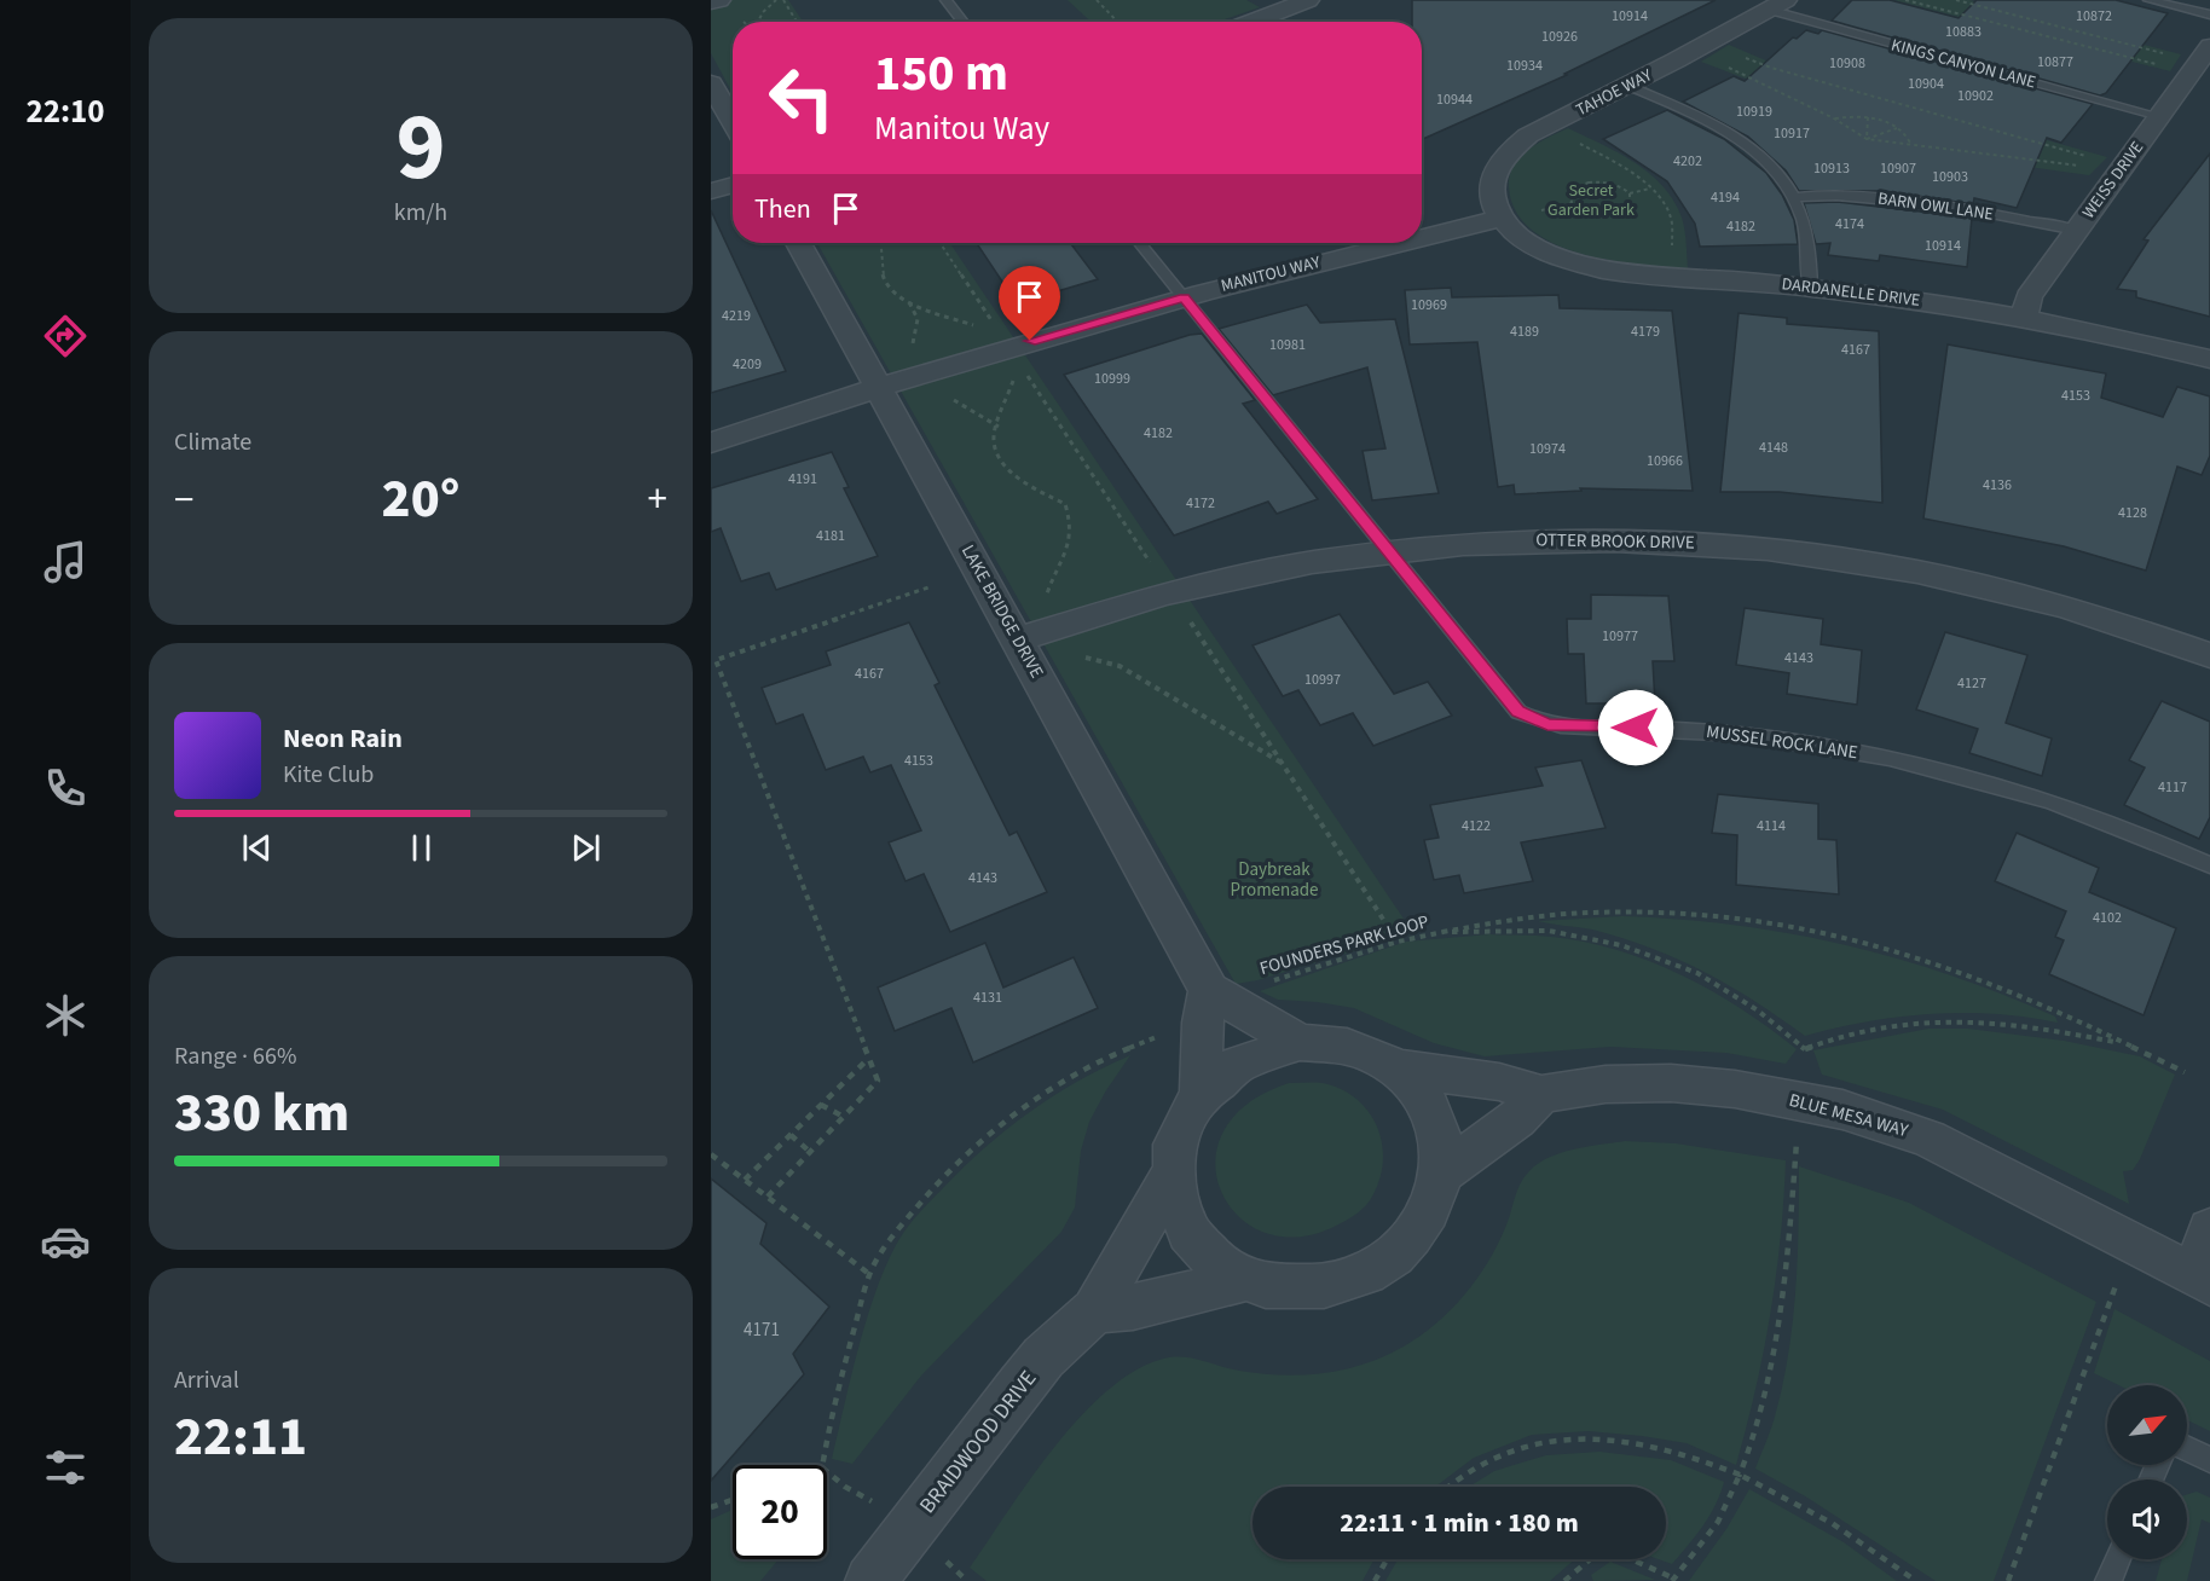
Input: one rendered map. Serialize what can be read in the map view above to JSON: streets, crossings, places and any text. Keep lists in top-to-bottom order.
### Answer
{
  "streets": {
    "street": [
      "TAHOE WAY",
      "WEISS DRIVE",
      "MANITOU WAY",
      "DARDANELLE DRIVE",
      "OTTER BROOK DRIVE",
      "LAKE BRIDGE DRIVE",
      "BLUE MESA WAY",
      "BRAIDWOOD DRIVE"
    ],
    "lane": ["KINGS CANYON LANE", "BARN OWL LANE", "MUSSEL ROCK LANE"],
    "path": ["FOUNDERS PARK LOOP"]
  },
  "crossings": [
    ["KINGS CANYON LANE", "TAHOE WAY"],
    ["KINGS CANYON LANE", "WEISS DRIVE"],
    ["TAHOE WAY", "MANITOU WAY"],
    ["TAHOE WAY", "DARDANELLE DRIVE"],
    ["WEISS DRIVE", "BARN OWL LANE"],
    ["WEISS DRIVE", "DARDANELLE DRIVE"],
    ["MANITOU WAY", "DARDANELLE DRIVE"],
    ["MANITOU WAY", "LAKE BRIDGE DRIVE"],
    ["MANITOU WAY", "MUSSEL ROCK LANE"],
    ["OTTER BROOK DRIVE", "LAKE BRIDGE DRIVE"],
    ["OTTER BROOK DRIVE", "MUSSEL ROCK LANE"],
    ["BLUE MESA WAY", "BRAIDWOOD DRIVE"]
  ],
  "parks": ["Secret Garden Park", "Daybreak Promenade"],
  "house_numbers": [
    "10914",
    "10872",
    "10883",
    "10926",
    "10877",
    "10908",
    "10934",
    "10904",
    "10902",
    "10944",
    "10919",
    "10917",
    "4202",
    "10913",
    "10907",
    "10903",
    "4194",
    "4174",
    "4182",
    "10914",
    "10969",
    "4219",
    "4189",
    "4179",
    "10981",
    "4167",
    "4209",
    "10999",
    "4153",
    "4182",
    "4148",
    "10974",
    "10966",
    "4191",
    "4136",
    "4172",
    "4128",
    "4181",
    "10977",
    "4143",
    "4167",
    "10997",
    "4127",
    "4153",
    "4117",
    "4122",
    "4114",
    "4143",
    "4102",
    "4131",
    "4171"
  ],
  "north": "top right",
  "page": {
    "tabs": "22:10",
    "tile": [
      ["9", "km/h"],
      "Climate",
      ["Range · 66%", "330 km"],
      ["Arrival", "22:11"]
    ],
    "turn": ["150 m", "Manitou Way"],
    "then": "Then",
    "heat": ["−", "20°", "+"],
    "song": ["Neon Rain", "Kite Club"],
    "limit": "20",
    "trip": "22:11 · 1 min · 180 m"
  }
}
